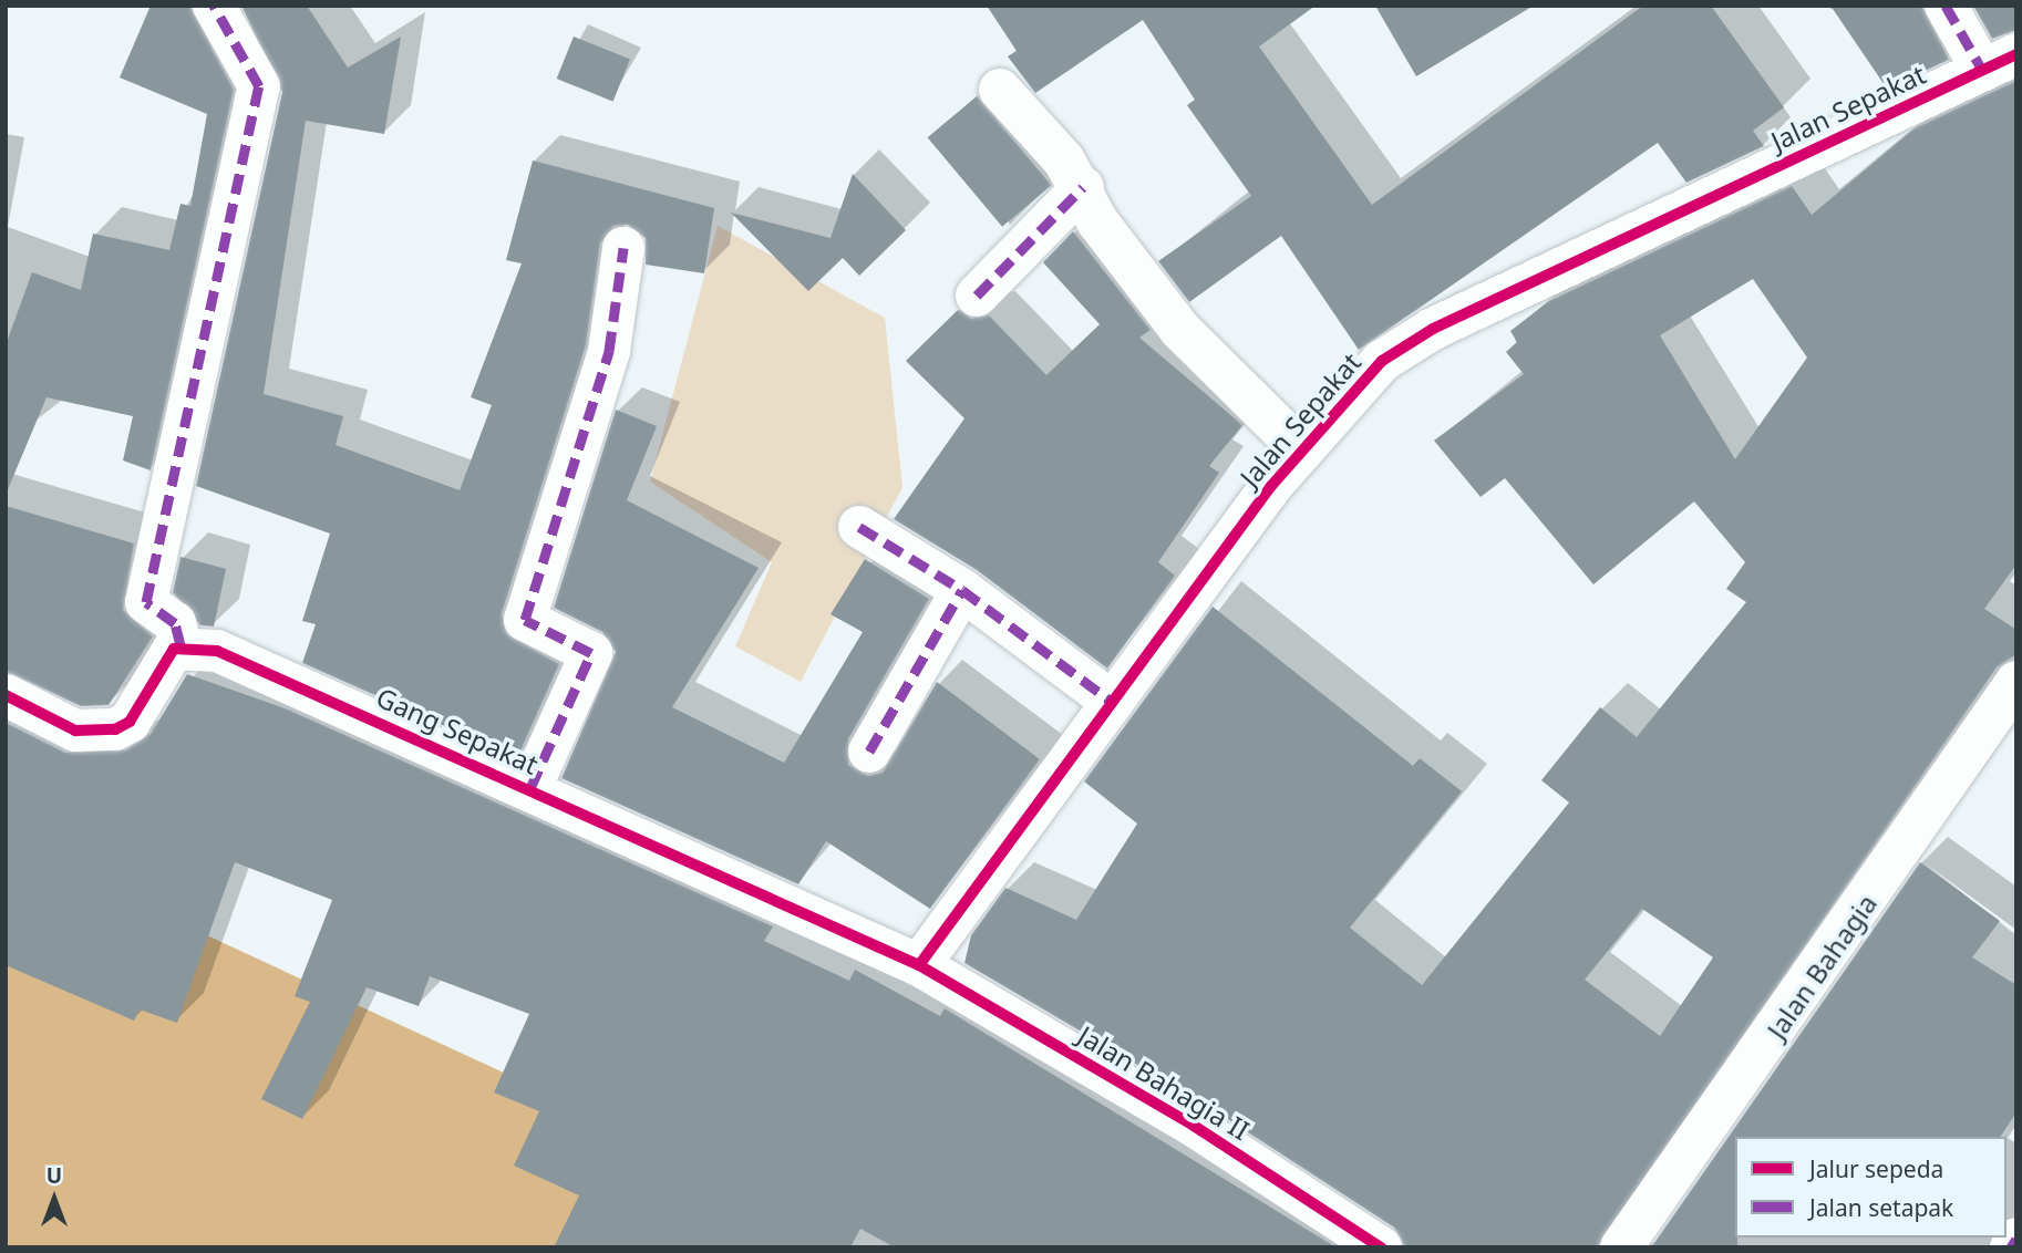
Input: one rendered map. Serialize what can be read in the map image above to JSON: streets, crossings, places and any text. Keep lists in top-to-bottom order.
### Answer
{
  "streets": {
    "street": [
      "Jalan Sepakat",
      "Gang Sepakat",
      "Jalan Bahagia",
      "Jalan Bahagia II"
    ]
  },
  "crossings": [
    ["Jalan Sepakat", "Gang Sepakat"],
    ["Jalan Sepakat", "Jalan Bahagia II"],
    ["Gang Sepakat", "Jalan Bahagia II"]
  ],
  "legend": ["Jalur sepeda", "Jalan setapak"],
  "north": "top"
}
